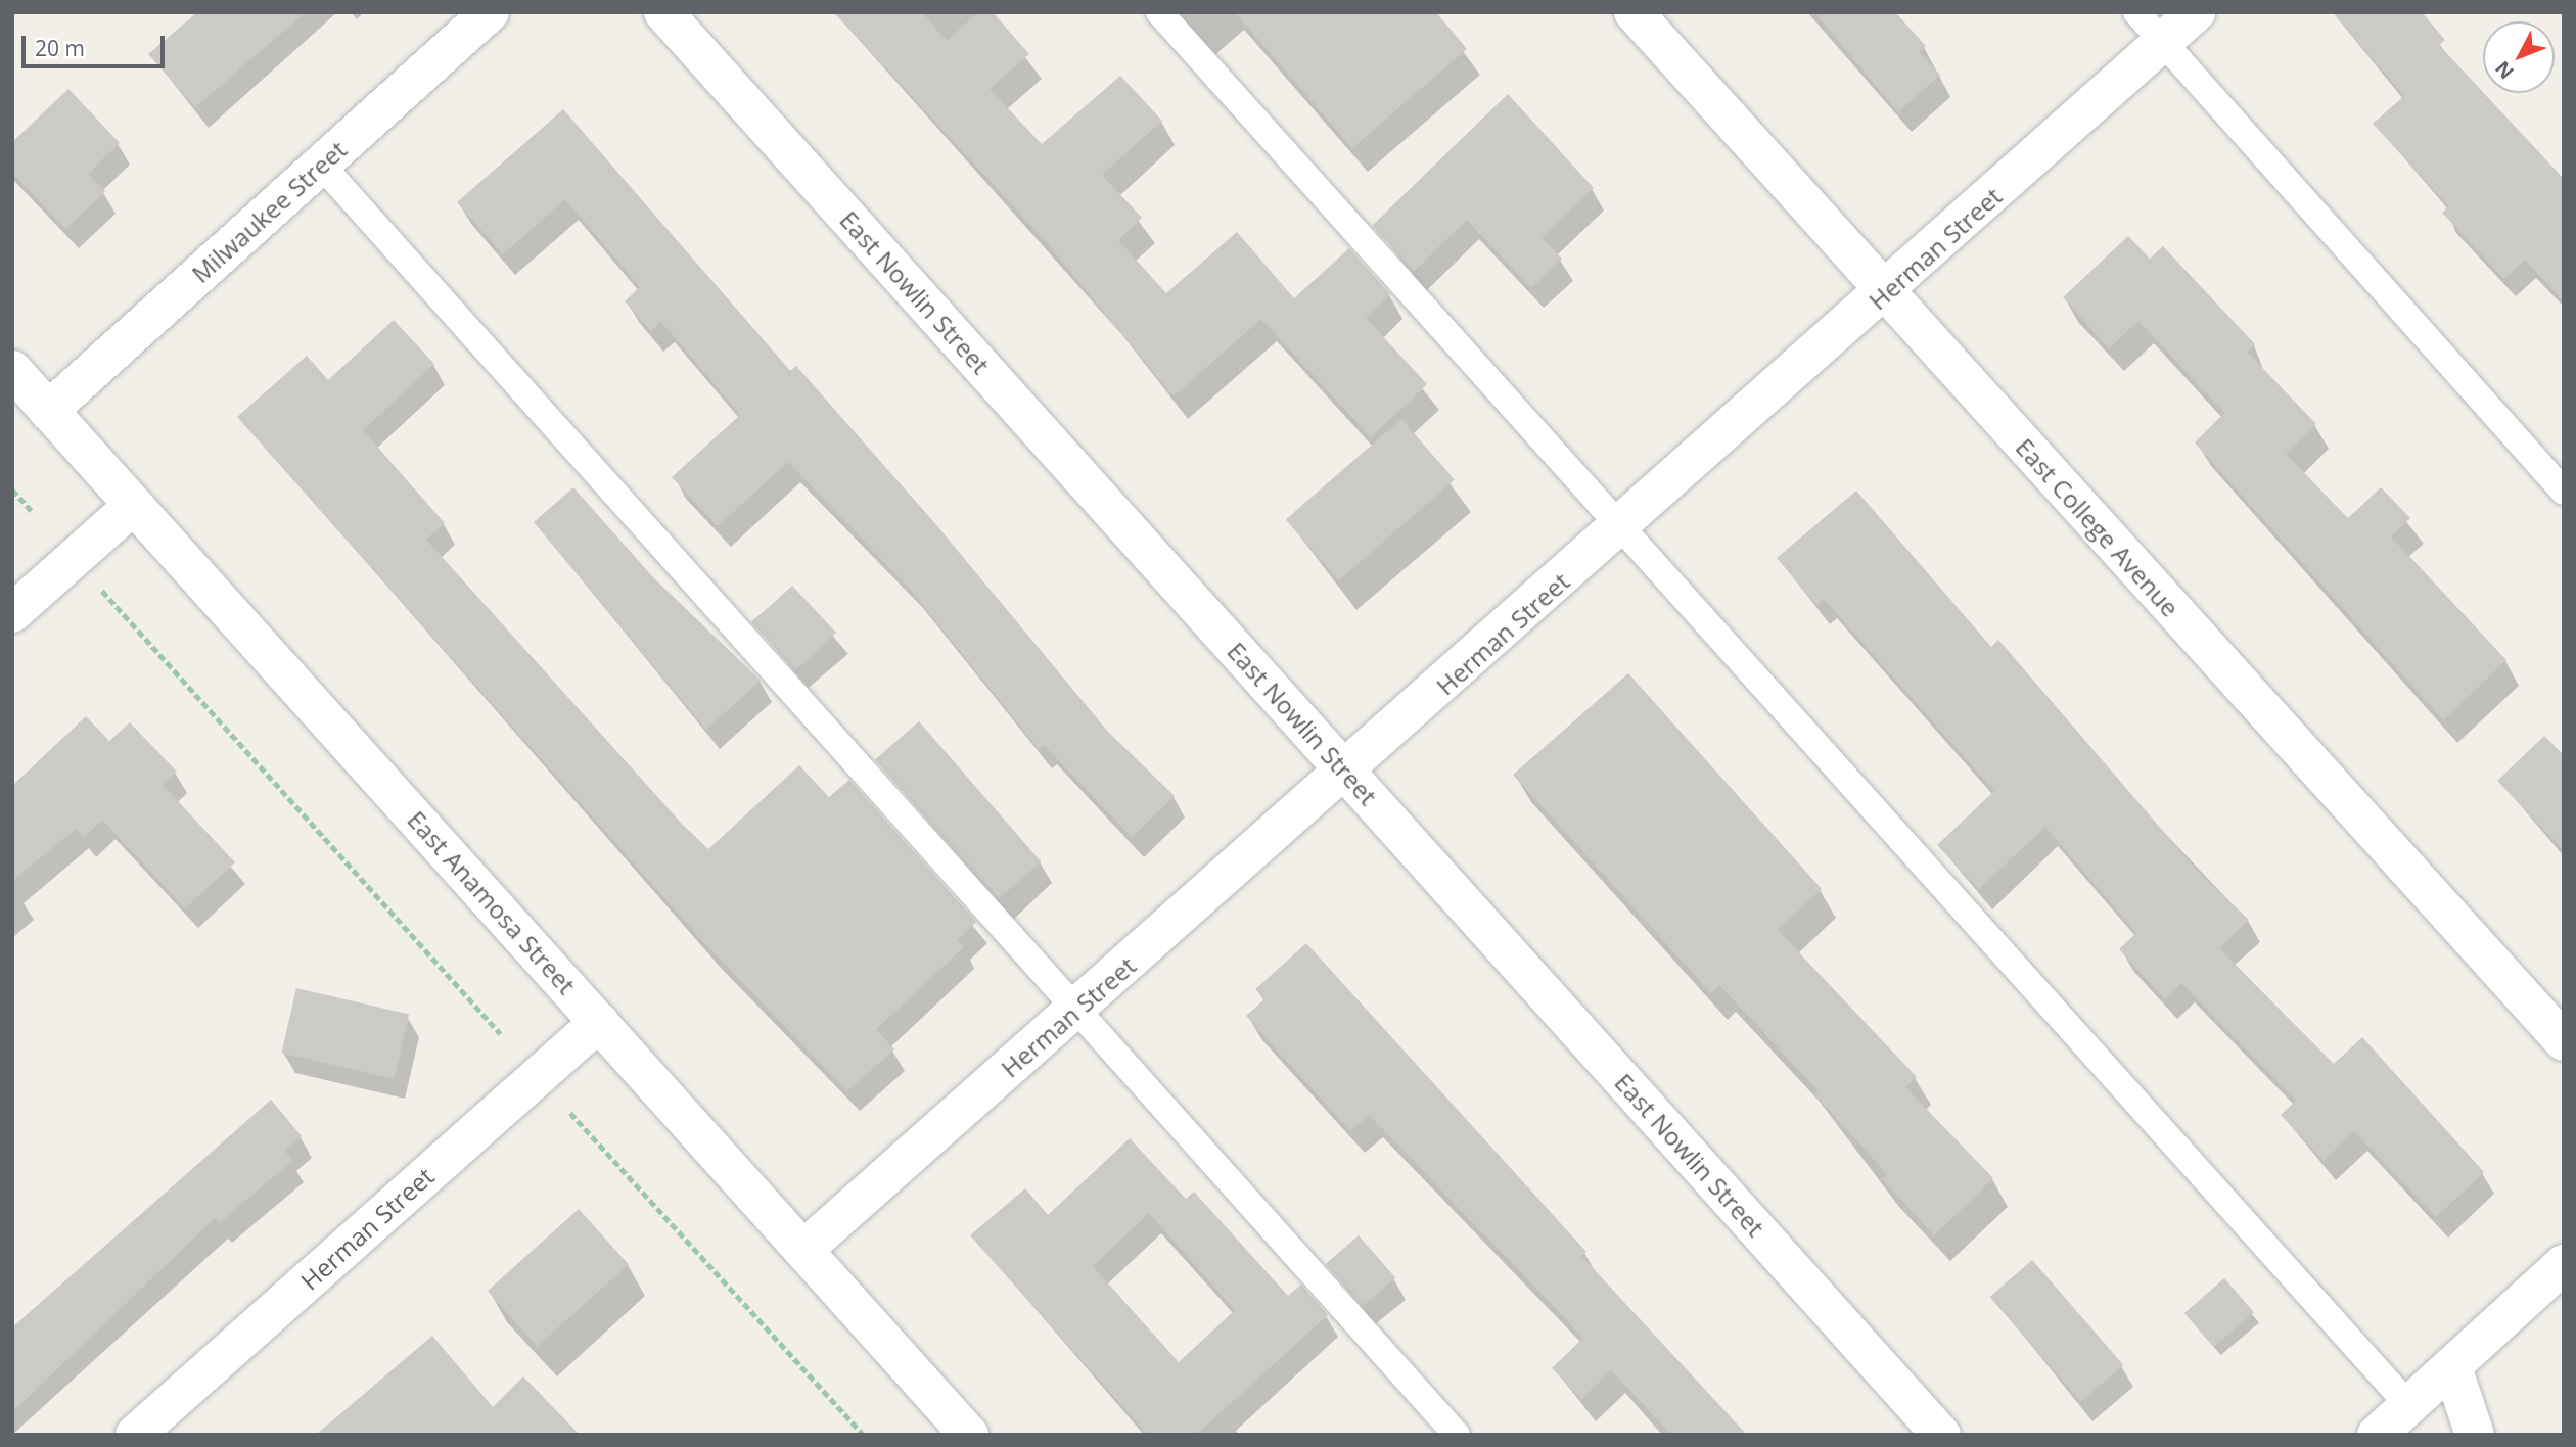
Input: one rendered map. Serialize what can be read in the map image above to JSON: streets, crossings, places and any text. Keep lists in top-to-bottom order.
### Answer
{
  "streets": {
    "street": [
      "Milwaukee Street",
      "Herman Street",
      "East Nowlin Street",
      "East College Avenue",
      "East Anamosa Street"
    ]
  },
  "crossings": [
    ["Milwaukee Street", "East Anamosa Street"],
    ["Herman Street", "East Nowlin Street"],
    ["Herman Street", "East College Avenue"],
    ["Herman Street", "East Anamosa Street"]
  ],
  "scale_bar": "20 m",
  "north": "bottom left"
}
